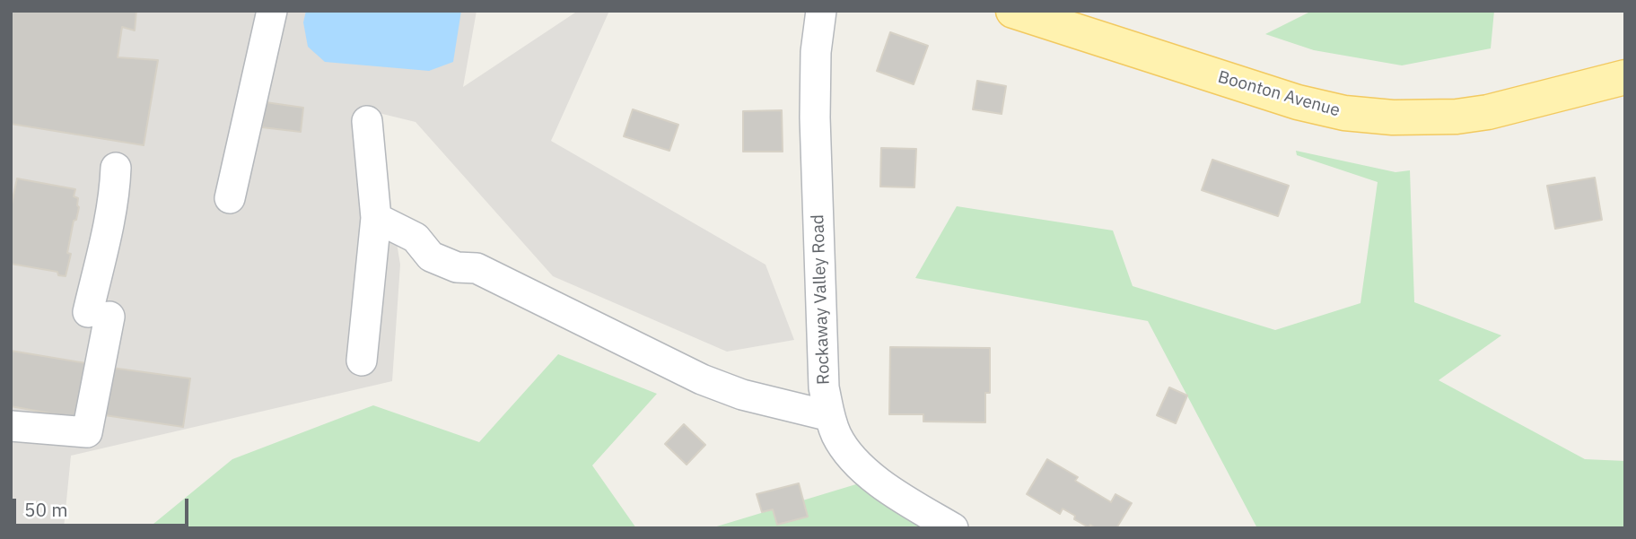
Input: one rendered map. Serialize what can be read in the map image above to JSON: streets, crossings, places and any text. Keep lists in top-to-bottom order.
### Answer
{
  "streets": {
    "main road": ["Boonton Avenue"],
    "street": ["Rockaway Valley Road"]
  },
  "scale_bar": "50 m"
}
